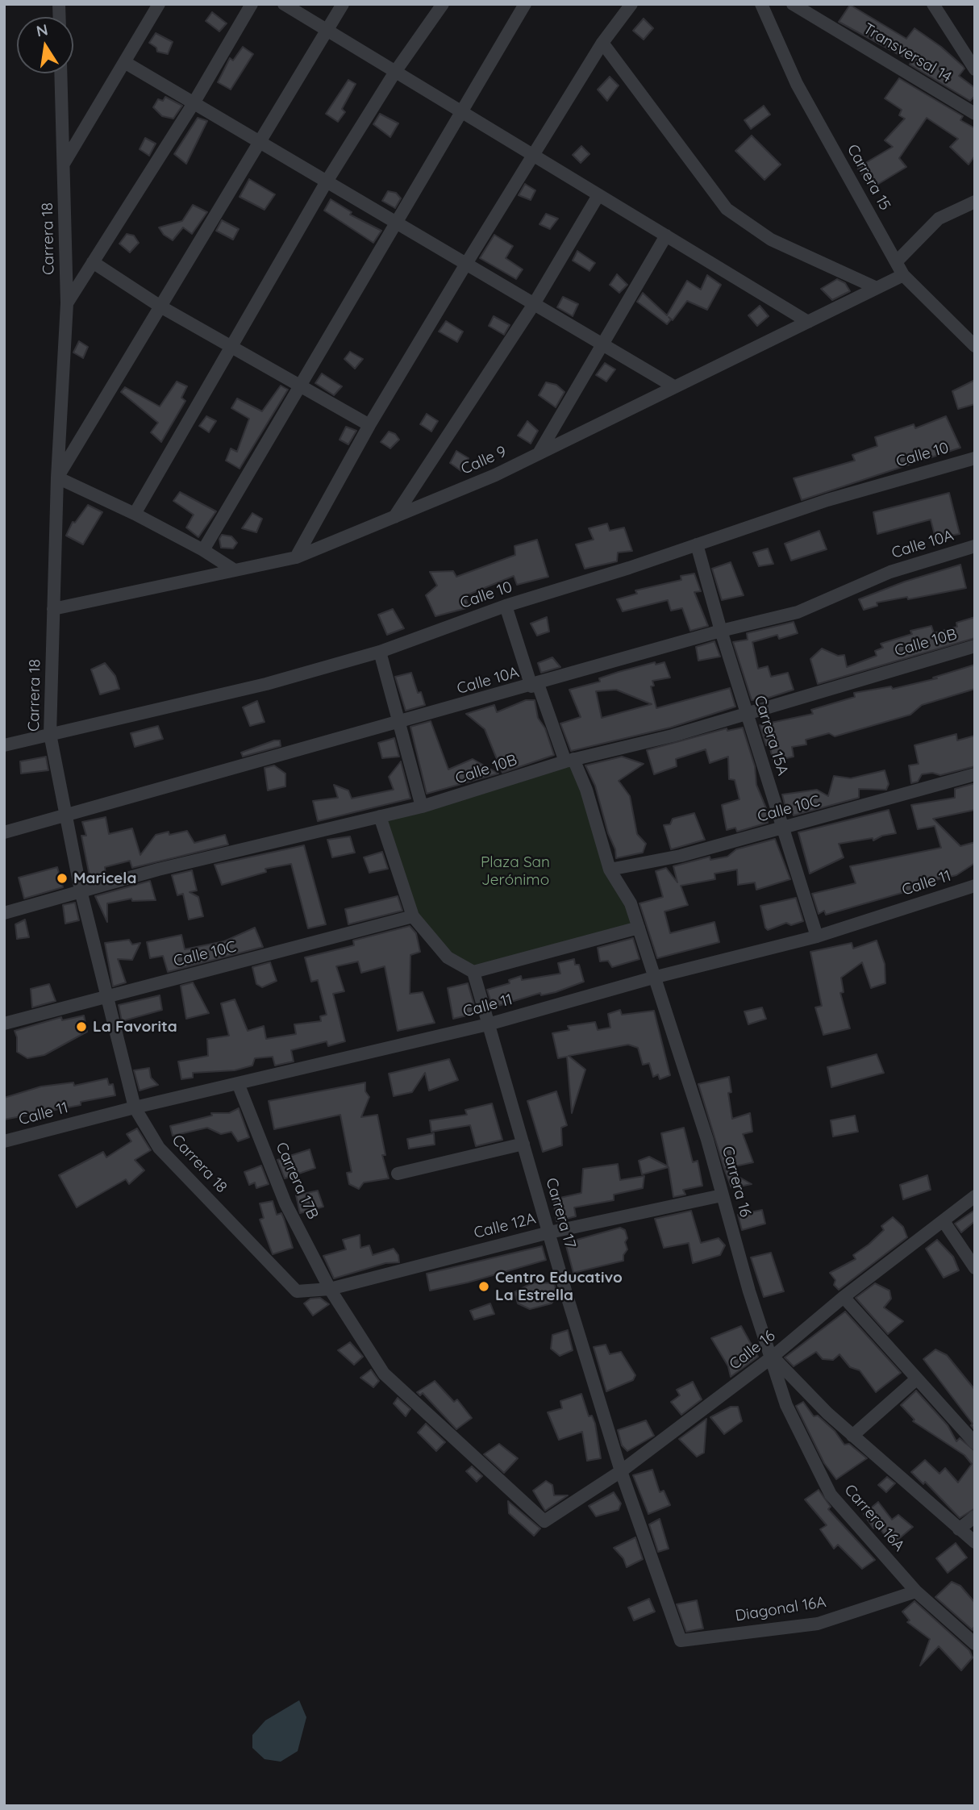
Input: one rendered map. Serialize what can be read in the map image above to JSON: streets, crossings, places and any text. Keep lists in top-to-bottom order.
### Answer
{
  "streets": {
    "street": [
      "Transversal 14",
      "Carrera 15",
      "Carrera 18",
      "Calle 10",
      "Calle 9",
      "Calle 10A",
      "Calle 10B",
      "Carrera 15A",
      "Calle 10C",
      "Calle 11",
      "Carrera 17B",
      "Carrera 16",
      "Carrera 17",
      "Calle 12A",
      "Calle 16",
      "Carrera 16A",
      "Diagonal 16A"
    ]
  },
  "crossings": [
    ["Carrera 15", "Calle 9"],
    ["Carrera 18", "Calle 10"],
    ["Carrera 18", "Calle 9"],
    ["Carrera 18", "Calle 10A"],
    ["Carrera 18", "Calle 10B"],
    ["Carrera 18", "Calle 10C"],
    ["Carrera 18", "Calle 11"],
    ["Carrera 18", "Calle 12A"],
    ["Calle 10", "Carrera 15A"],
    ["Calle 10", "Carrera 16"],
    ["Calle 10A", "Carrera 15A"],
    ["Calle 10A", "Carrera 16"],
    ["Calle 10B", "Carrera 15A"],
    ["Calle 10B", "Carrera 16"],
    ["Carrera 15A", "Calle 10C"],
    ["Carrera 15A", "Calle 11"],
    ["Calle 10C", "Carrera 16"],
    ["Calle 11", "Carrera 17B"],
    ["Calle 11", "Carrera 16"],
    ["Calle 11", "Carrera 17"],
    ["Carrera 17B", "Calle 12A"],
    ["Carrera 17B", "Calle 16"],
    ["Carrera 16", "Calle 12A"],
    ["Carrera 16", "Calle 16"],
    ["Carrera 16", "Carrera 16A"],
    ["Carrera 17", "Calle 12A"],
    ["Carrera 17", "Calle 16"],
    ["Carrera 17", "Diagonal 16A"],
    ["Calle 12A", "Calle 16"],
    ["Calle 16", "Carrera 16A"],
    ["Carrera 16A", "Diagonal 16A"]
  ],
  "parks": ["Plaza San Jerónimo"],
  "places": ["Maricela", "La Favorita", "Centro Educativo La Estrella"],
  "north": "top"
}
